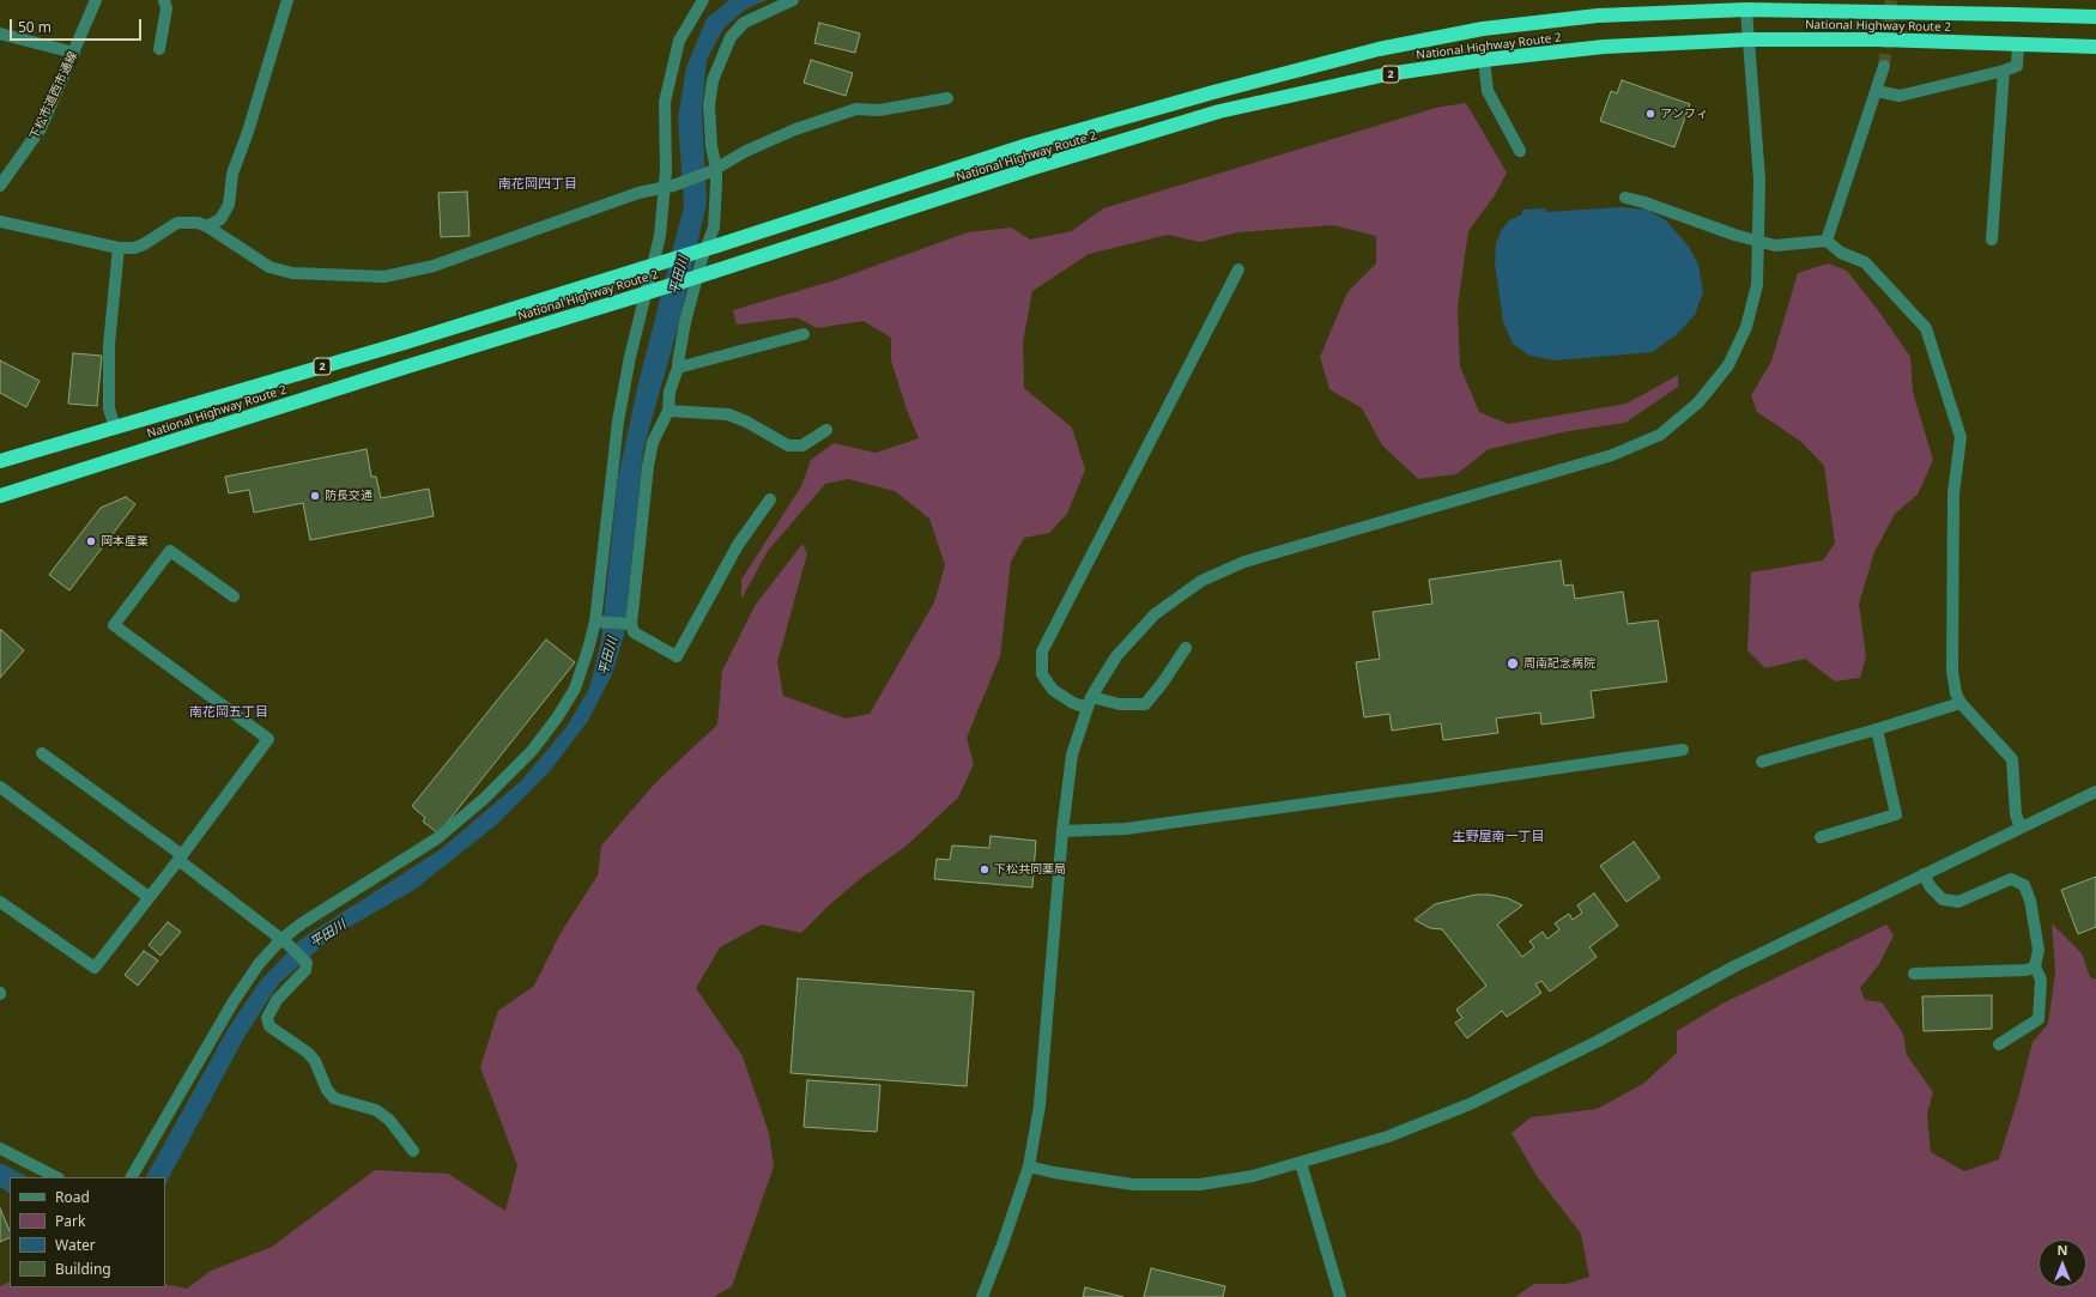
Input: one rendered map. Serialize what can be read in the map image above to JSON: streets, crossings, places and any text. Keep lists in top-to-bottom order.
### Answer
{
  "streets": {
    "highway": ["National Highway Route 2", "2"],
    "street": ["下松市道西市通線"]
  },
  "districts": ["南花岡四丁目", "南花岡五丁目", "生野屋南一丁目"],
  "water": ["平田川"],
  "places": [
    "アンフィ",
    "防長交通",
    "岡本産業",
    "周南記念病院",
    "下松共同薬局"
  ],
  "legend": [
    "Road",
    "Park",
    "Water",
    "Building"
  ],
  "scale_bar": "50 m",
  "north": "top"
}
